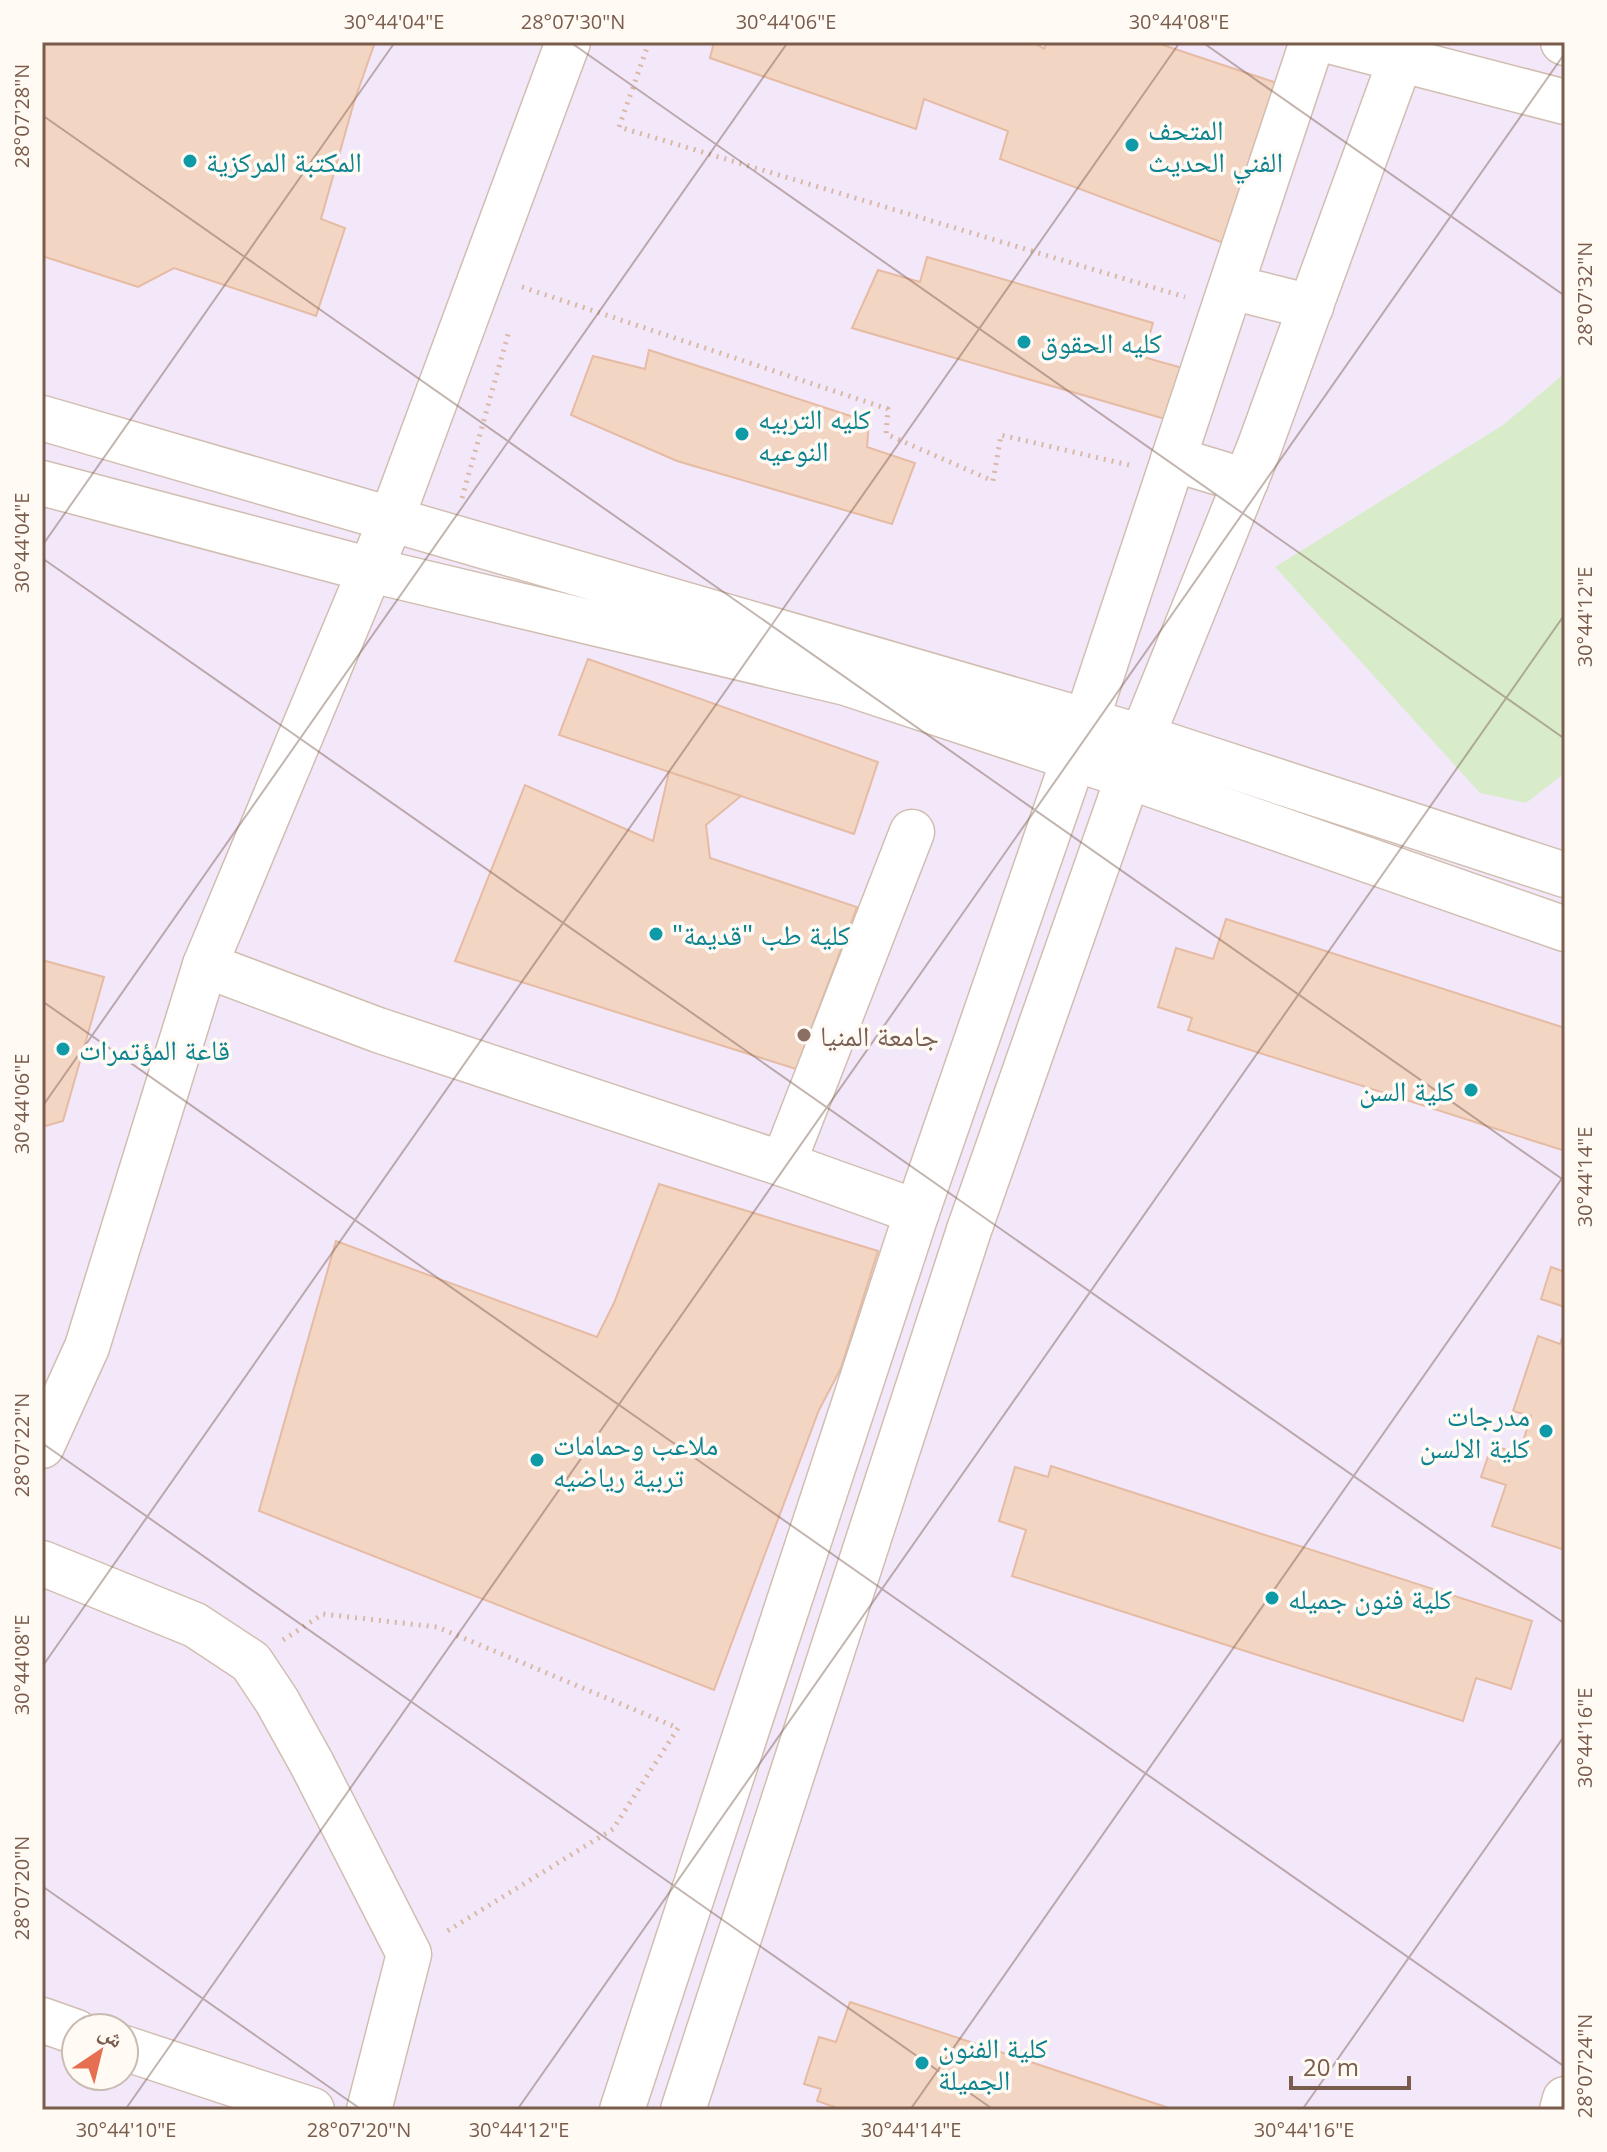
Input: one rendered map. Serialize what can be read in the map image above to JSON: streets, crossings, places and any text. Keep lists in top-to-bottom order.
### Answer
{
  "places": [
    "المتحف الفني الحديث",
    "المكتبة المركزية",
    "كليه الحقوق",
    "كليه التربيه النوعيه",
    "\"كلية طب \"قديمة",
    "جامعة المنيا",
    "قاعة المؤتمرات",
    "كلية السن",
    "مدرجات كلية الالسن",
    "ملاعب وحمامات تربية رياضيه",
    "كلية فنون جميله",
    "كلية الفنون الجميلة"
  ],
  "scale_bar": "20 m",
  "north": "top right",
  "coordinates": [
    "30°44'04\"E",
    "28°07'30\"N",
    "30°44'06\"E",
    "30°44'08\"E",
    "28°07'28\"N",
    "28°07'32\"N",
    "30°44'12\"E",
    "30°44'14\"E",
    "28°07'22\"N",
    "30°44'16\"E",
    "28°07'20\"N",
    "28°07'24\"N",
    "30°44'10\"E"
  ]
}
